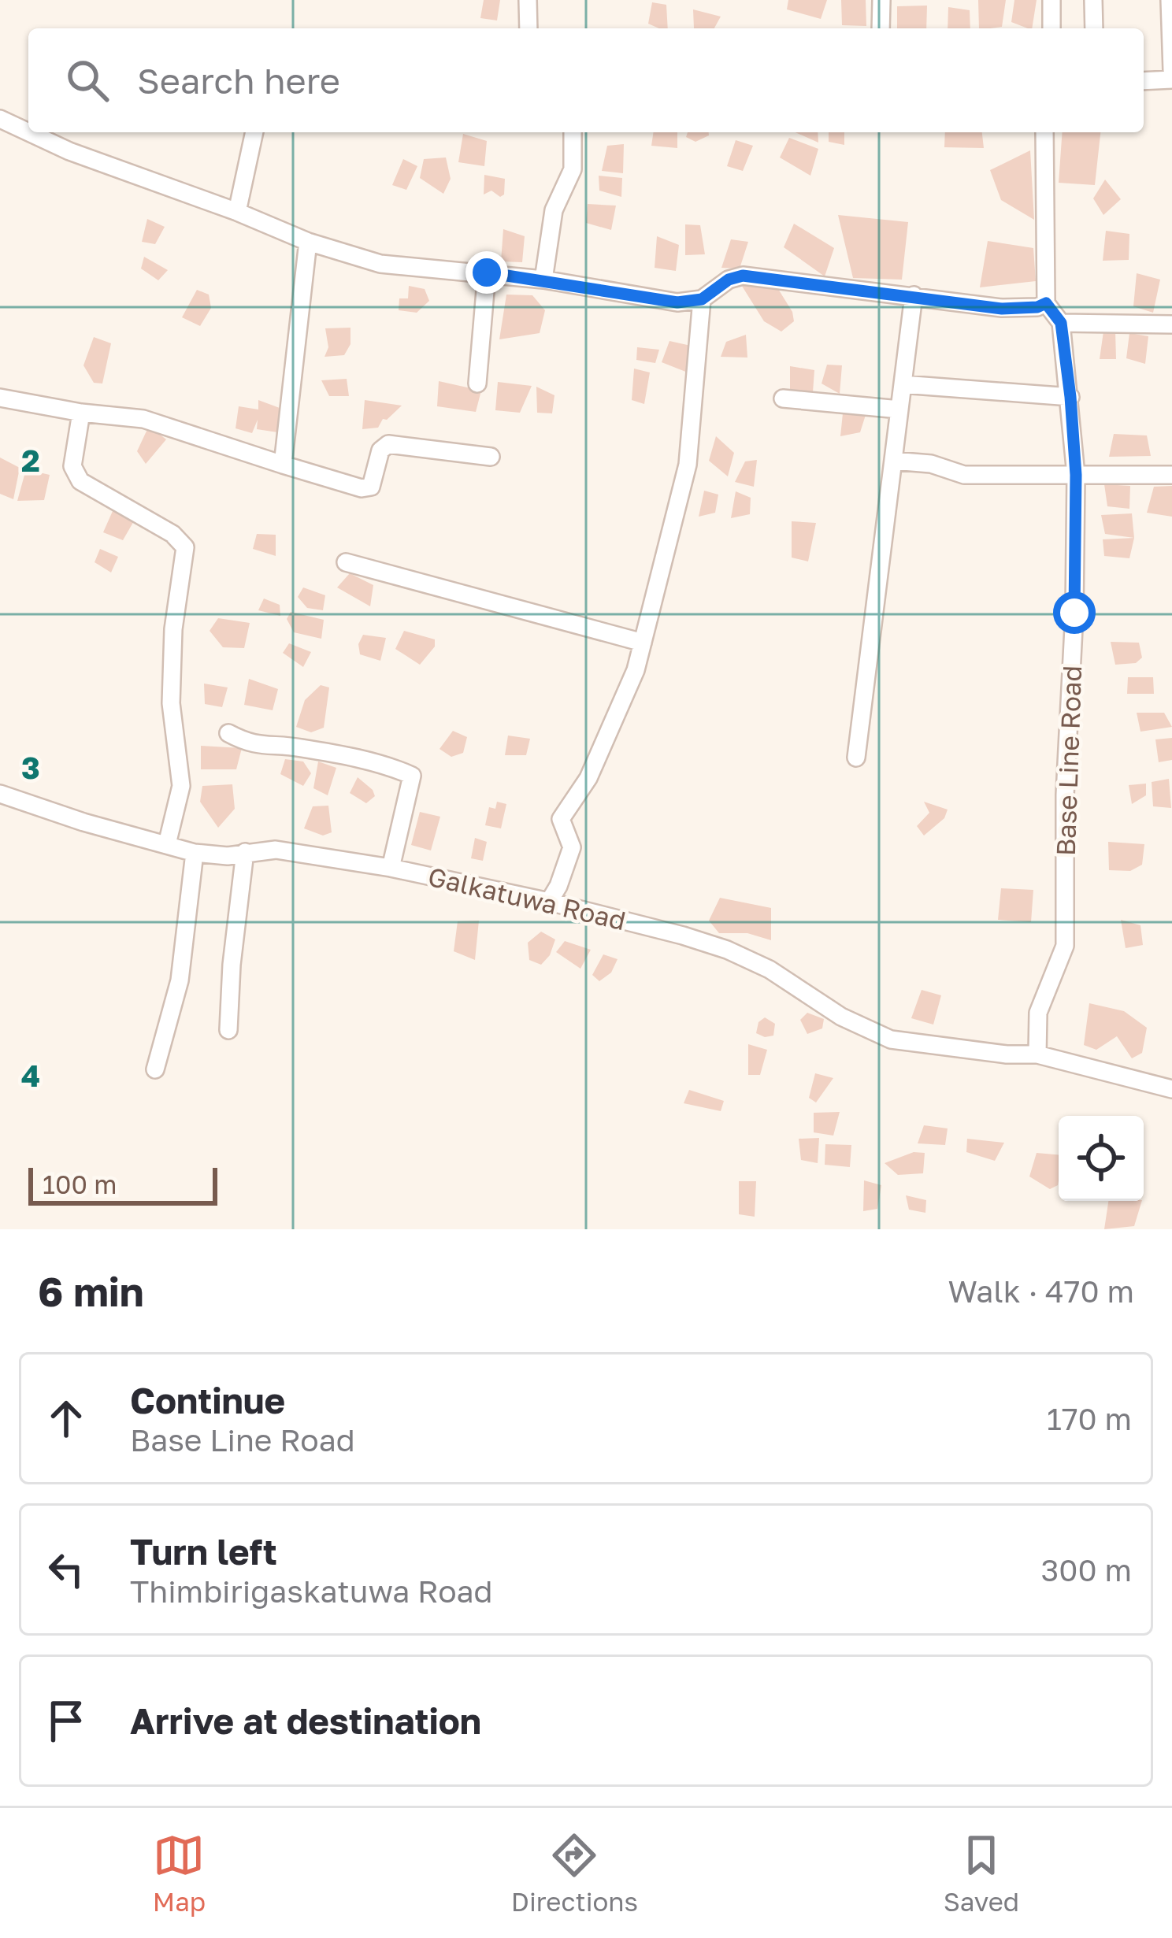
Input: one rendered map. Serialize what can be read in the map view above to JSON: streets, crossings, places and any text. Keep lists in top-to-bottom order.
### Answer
{
  "streets": {
    "street": ["Base Line Road", "Galkatuwa Road"]
  },
  "crossings": [
    ["Base Line Road", "Galkatuwa Road"]
  ],
  "scale_bar": "100 m",
  "page": {
    "search": "Search here",
    "scale": "100 m",
    "heading": ["6 min", "Walk · 470 m"],
    "list": [
      ["Continue", "Base Line Road", "170 m"],
      ["Turn left", "Thimbirigaskatuwa Road", "300 m"],
      "Arrive at destination"
    ],
    "nav": ["Map", "Directions", "Saved"]
  },
  "grid": {
    "rows": ["2", "3", "4"]
  }
}
